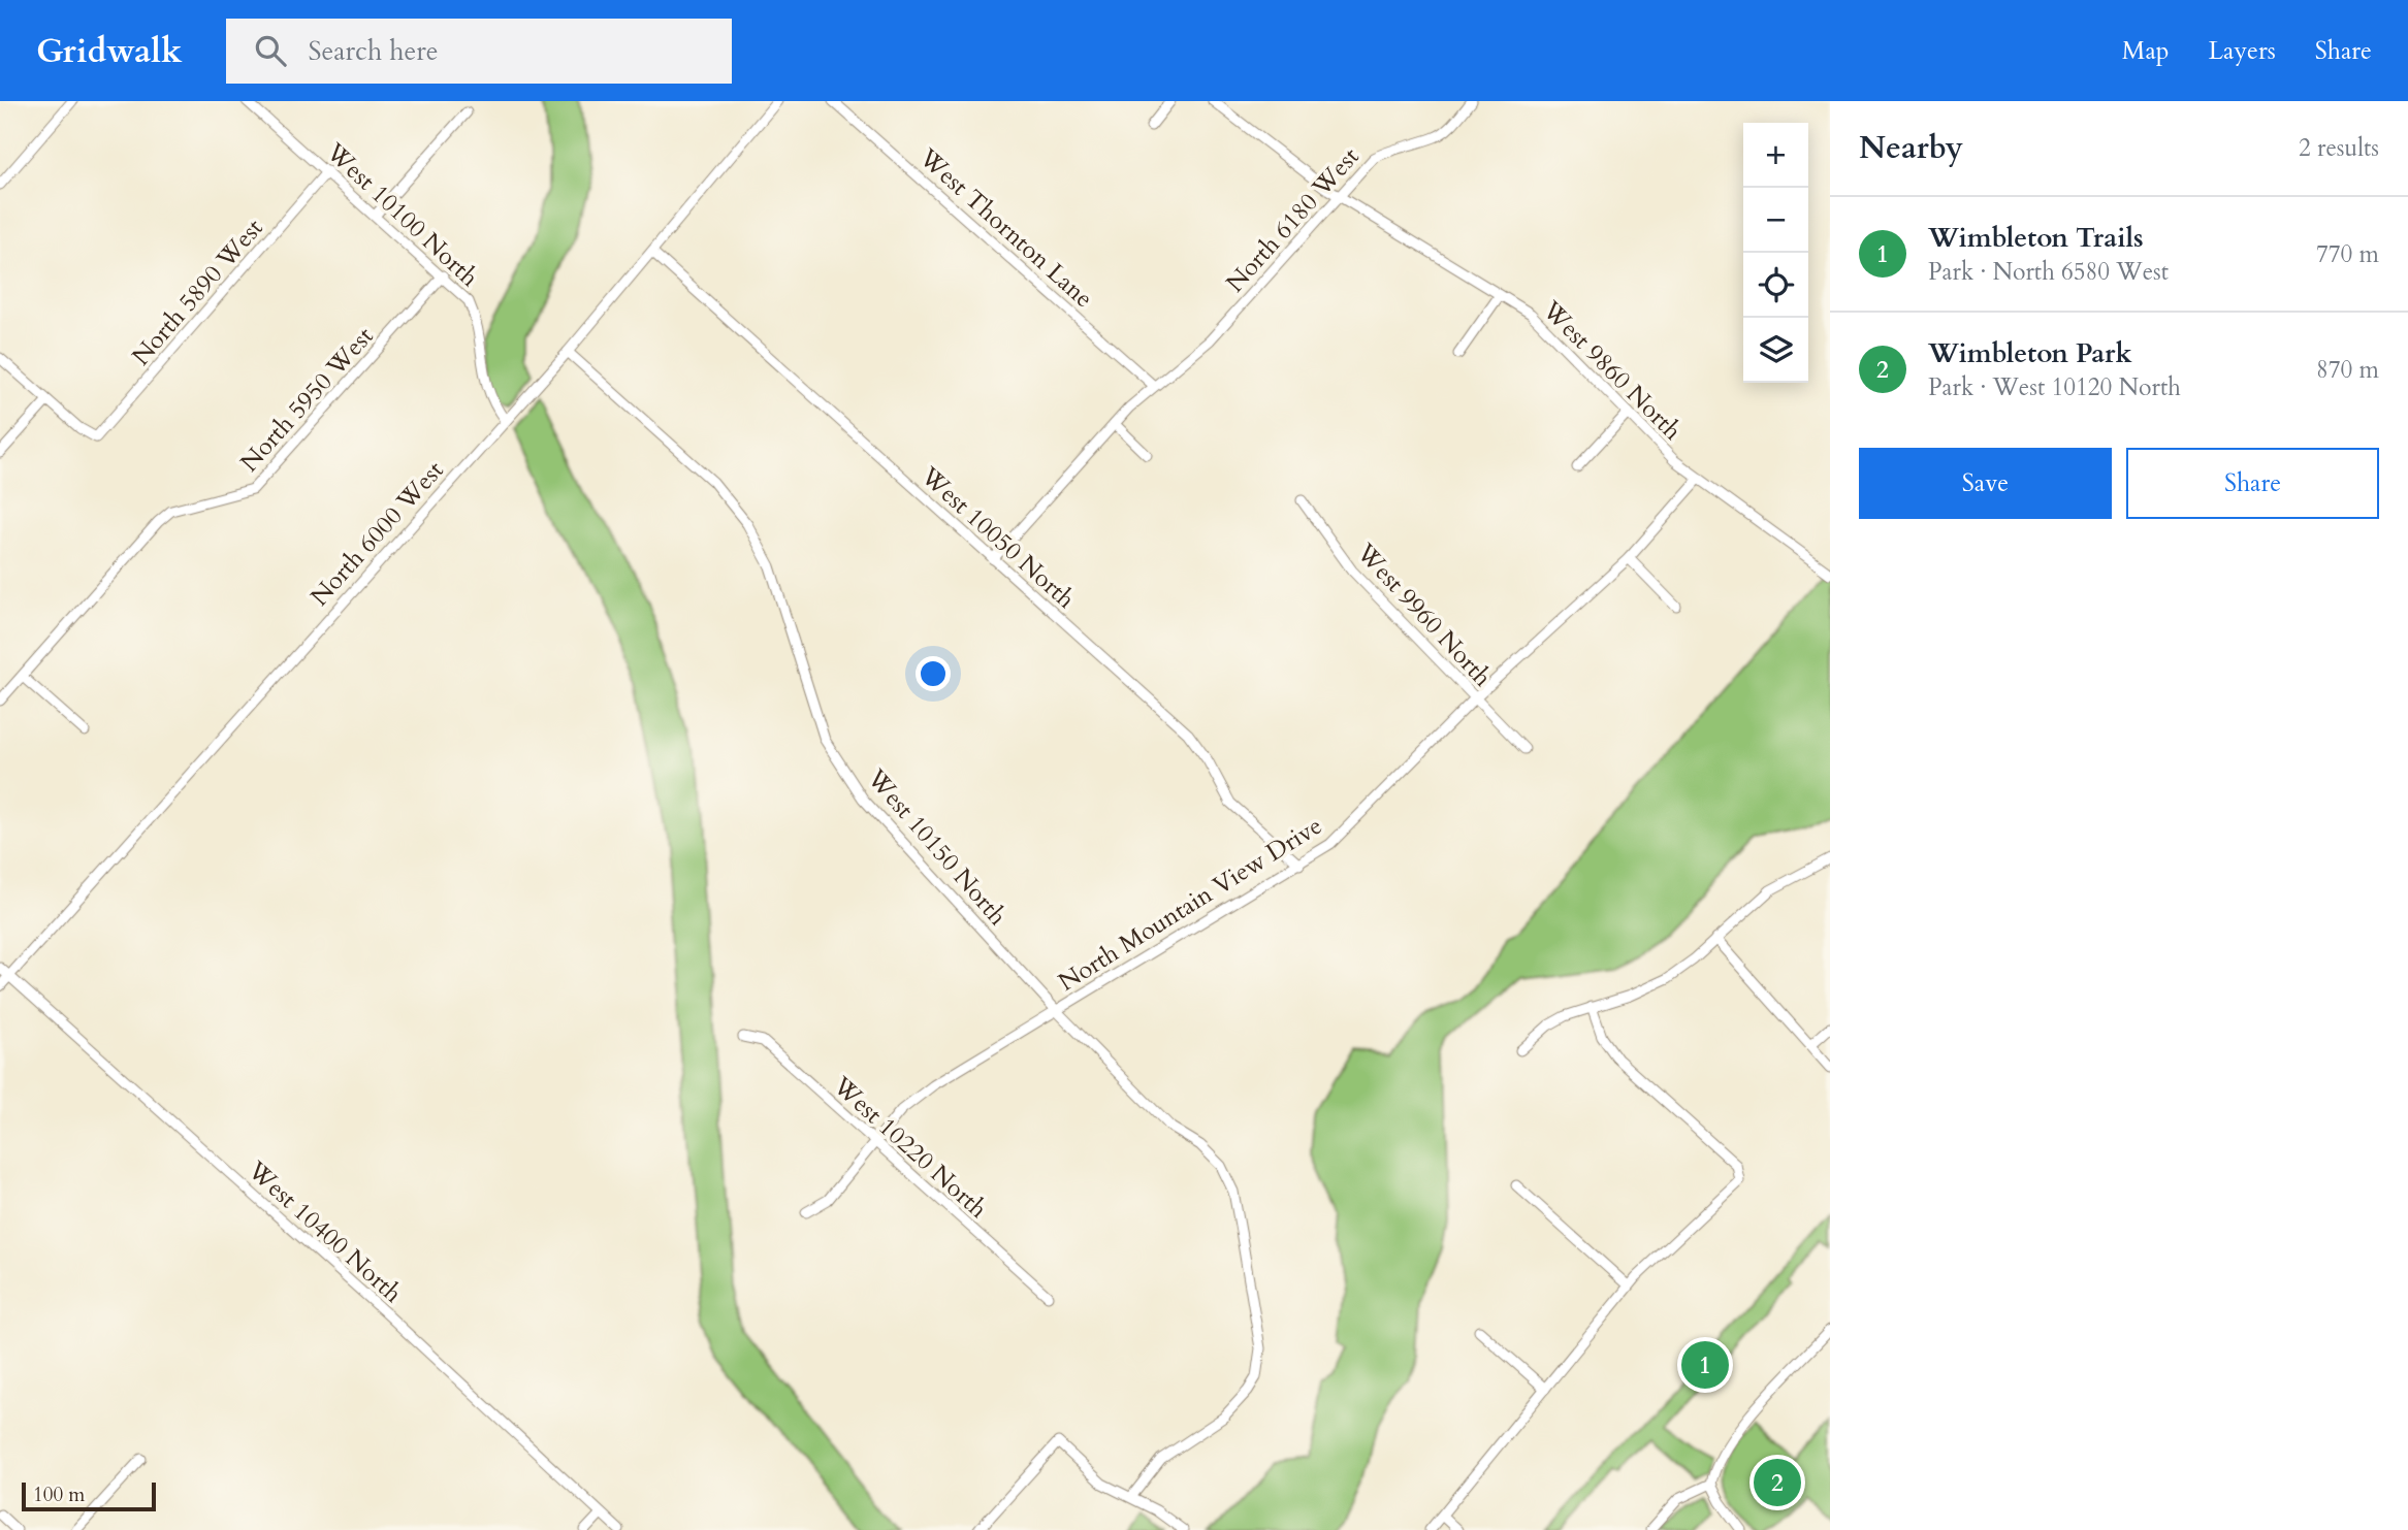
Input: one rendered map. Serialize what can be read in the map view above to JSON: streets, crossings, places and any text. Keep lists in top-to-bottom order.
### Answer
{
  "streets": {
    "street": [
      "West 10100 North",
      "North 6180 West",
      "West Thornton Lane",
      "North 5890 West",
      "West 9860 North",
      "North 5950 West",
      "North 6000 West",
      "West 10050 North",
      "West 9960 North",
      "West 10150 North",
      "North Mountain View Drive",
      "West 10220 North",
      "West 10400 North"
    ]
  },
  "crossings": [
    ["West 10100 North", "North 5890 West"],
    ["West 10100 North", "North 5950 West"],
    ["West 10100 North", "North 6000 West"],
    ["North 6180 West", "West Thornton Lane"],
    ["North 6180 West", "West 9860 North"],
    ["North 6180 West", "West 10050 North"],
    ["West 9860 North", "North Mountain View Drive"],
    ["North 6000 West", "West 10050 North"],
    ["North 6000 West", "West 10150 North"],
    ["North 6000 West", "West 10400 North"],
    ["West 10050 North", "North Mountain View Drive"],
    ["West 9960 North", "North Mountain View Drive"],
    ["West 10150 North", "North Mountain View Drive"],
    ["North Mountain View Drive", "West 10220 North"]
  ],
  "scale_bar": "100 m",
  "page": {
    "header": "Gridwalk",
    "search": "Search here",
    "nav": ["Map", "Layers", "Share"],
    "heading": ["Nearby", "2 results"],
    "map_buttons": ["+", "−"],
    "list": [
      {
        "mark": "1",
        "name": "Wimbleton Trails",
        "note": "Park · North 6580 West",
        "value": "770 m"
      },
      {
        "mark": "2",
        "name": "Wimbleton Park",
        "note": "Park · West 10120 North",
        "value": "870 m"
      }
    ],
    "buttons": ["Save", "Share"],
    "pins": ["1", "2"],
    "scale": "100 m"
  }
}
